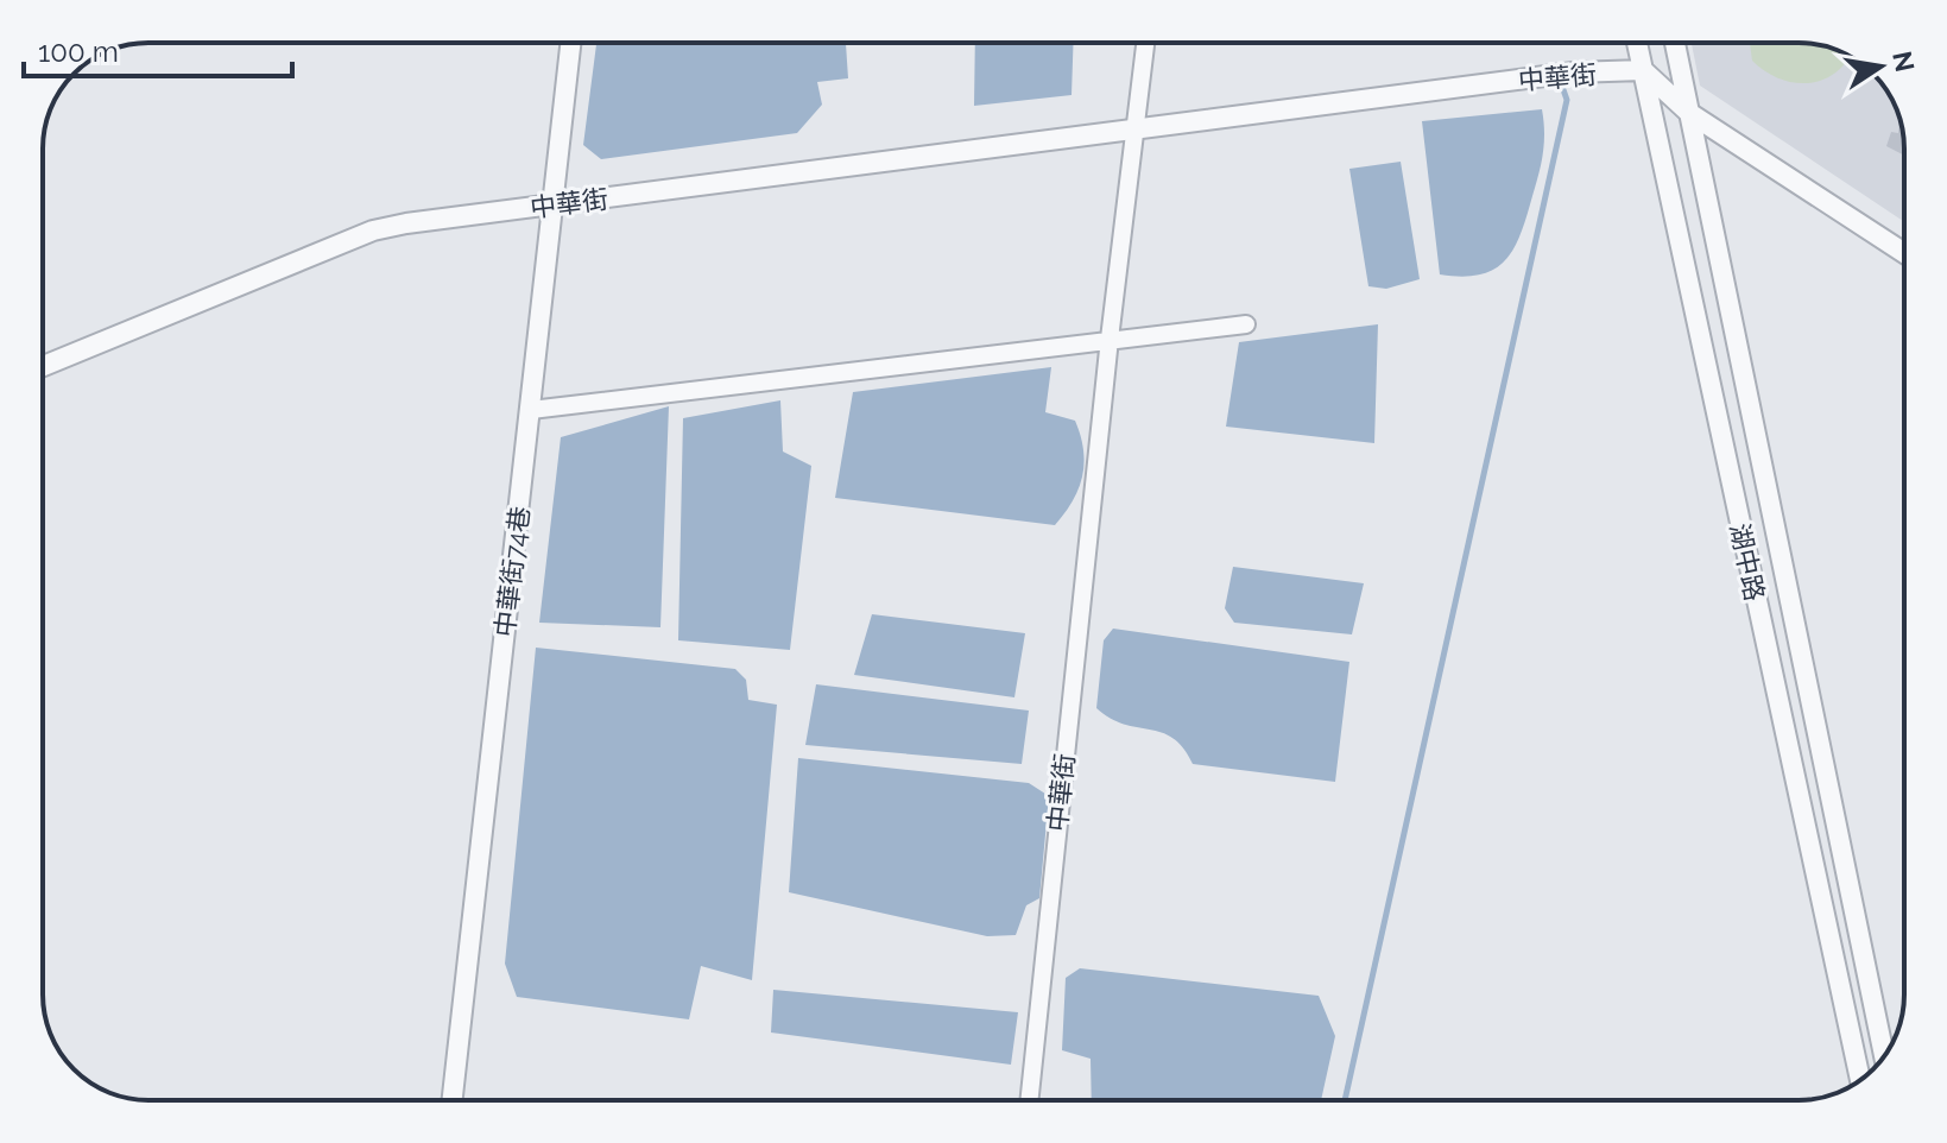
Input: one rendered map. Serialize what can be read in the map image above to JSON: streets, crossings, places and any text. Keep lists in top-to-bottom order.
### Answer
{
  "streets": {
    "street": ["中華街", "湖中路", "中華街74巷"]
  },
  "crossings": [
    ["中華街", "湖中路"],
    ["中華街", "中華街74巷"]
  ],
  "scale_bar": "100 m",
  "north": "right"
}
